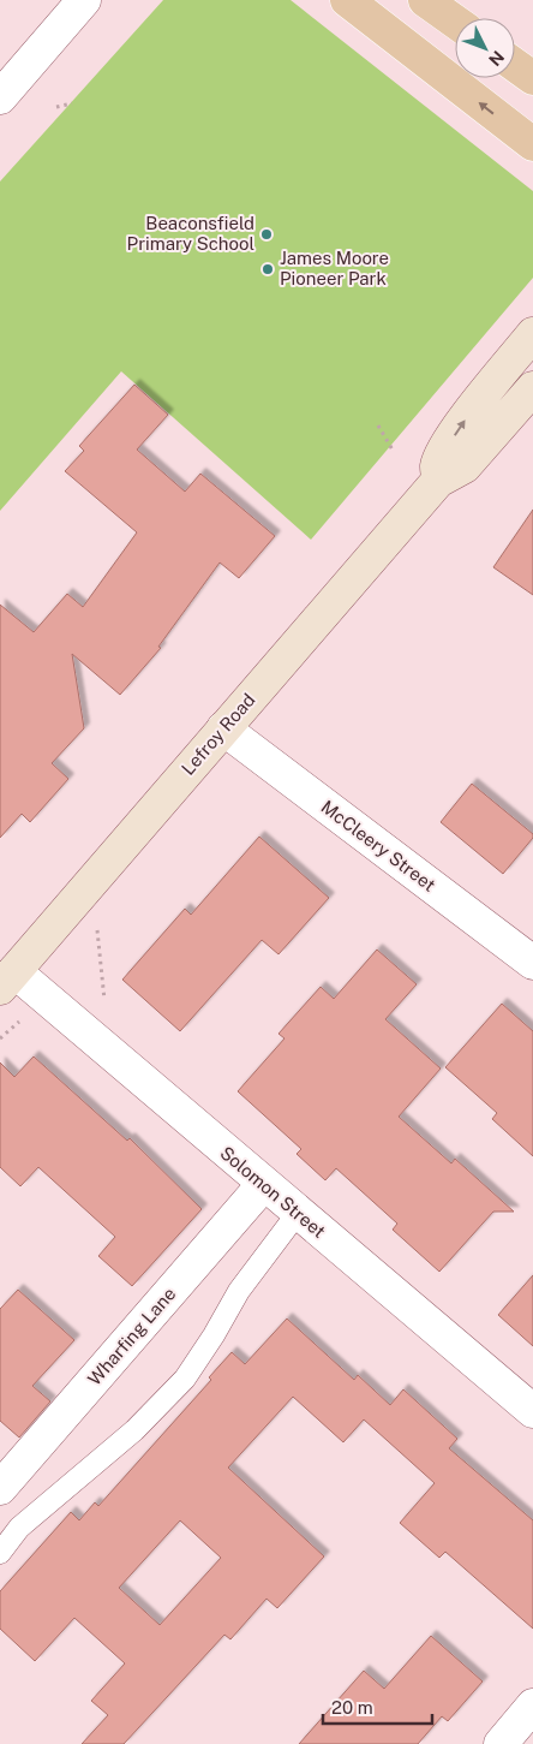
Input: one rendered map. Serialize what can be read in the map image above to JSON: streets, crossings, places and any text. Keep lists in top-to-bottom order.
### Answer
{
  "streets": {
    "street": [
      "Lefroy Road",
      "McCleery Street",
      "Solomon Street",
      "Wharfing Lane"
    ]
  },
  "crossings": [
    ["Lefroy Road", "McCleery Street"],
    ["Lefroy Road", "Solomon Street"],
    ["Solomon Street", "Wharfing Lane"]
  ],
  "places": ["Beaconsfield Primary School", "James Moore Pioneer Park"],
  "scale_bar": "20 m",
  "north": "bottom right"
}
